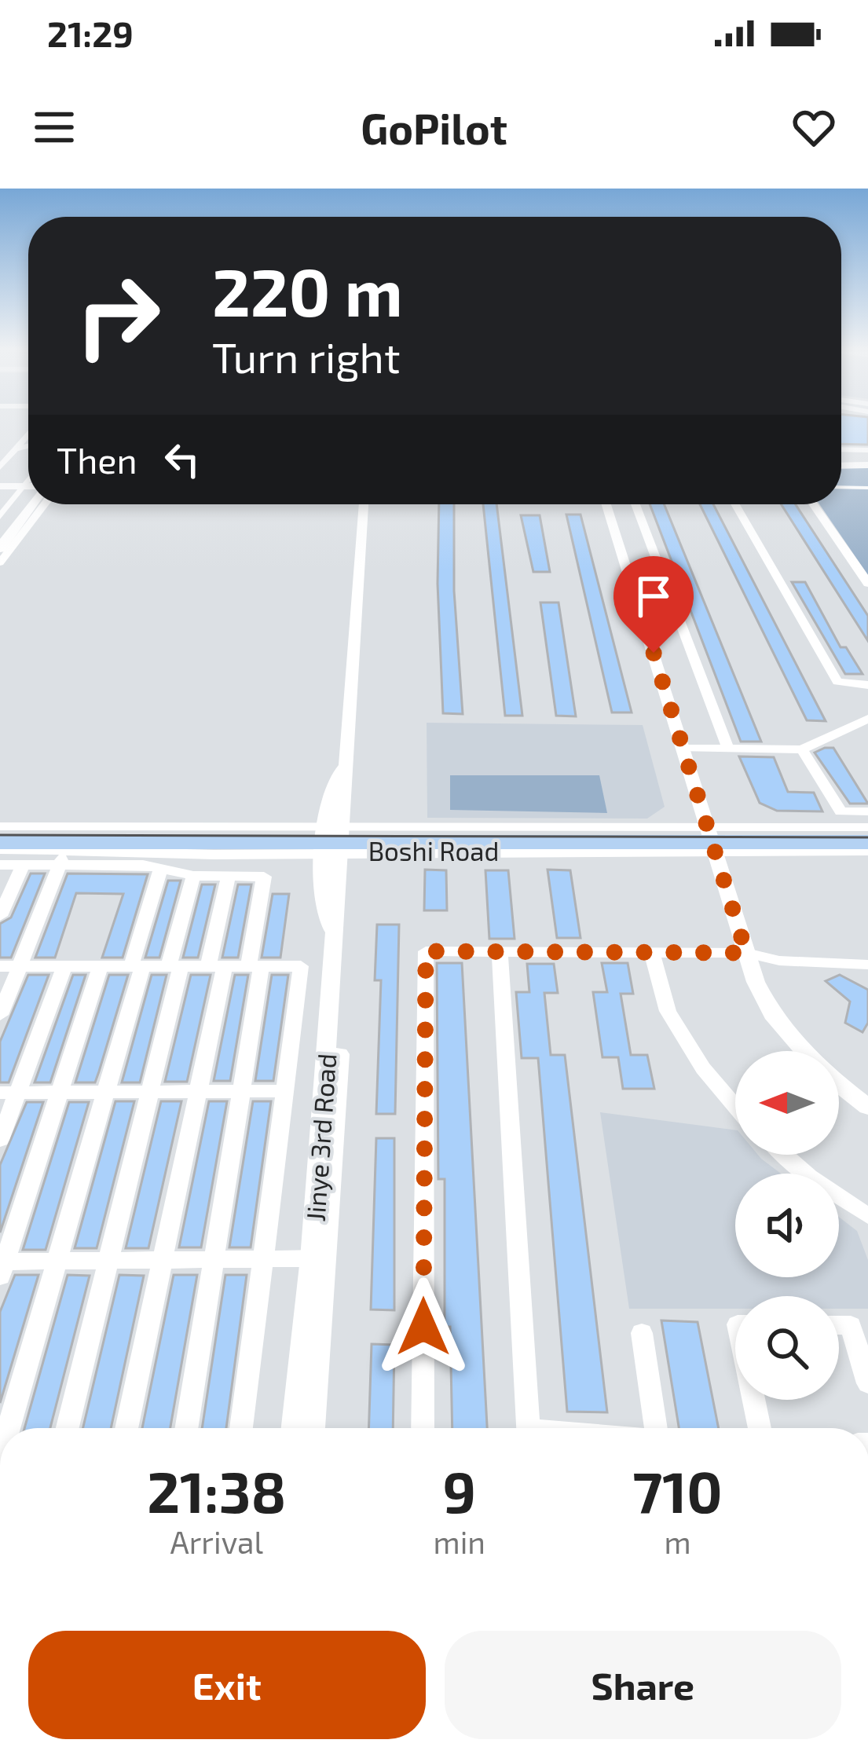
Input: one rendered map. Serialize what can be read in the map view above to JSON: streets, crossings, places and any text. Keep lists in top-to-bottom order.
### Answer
{
  "streets": {
    "main road": ["Boshi Road"],
    "street": ["Jinye 3rd Road"]
  },
  "crossings": [
    ["Boshi Road", "Jinye 3rd Road"]
  ],
  "north": "left",
  "page": {
    "status": "21:29",
    "header": "GoPilot",
    "turn": ["220 m", "Turn right"],
    "then": "Then",
    "eta": [
      "21:38",
      "Arrival",
      "9",
      "min",
      "710",
      "m"
    ],
    "buttons": ["Exit", "Share"]
  }
}
